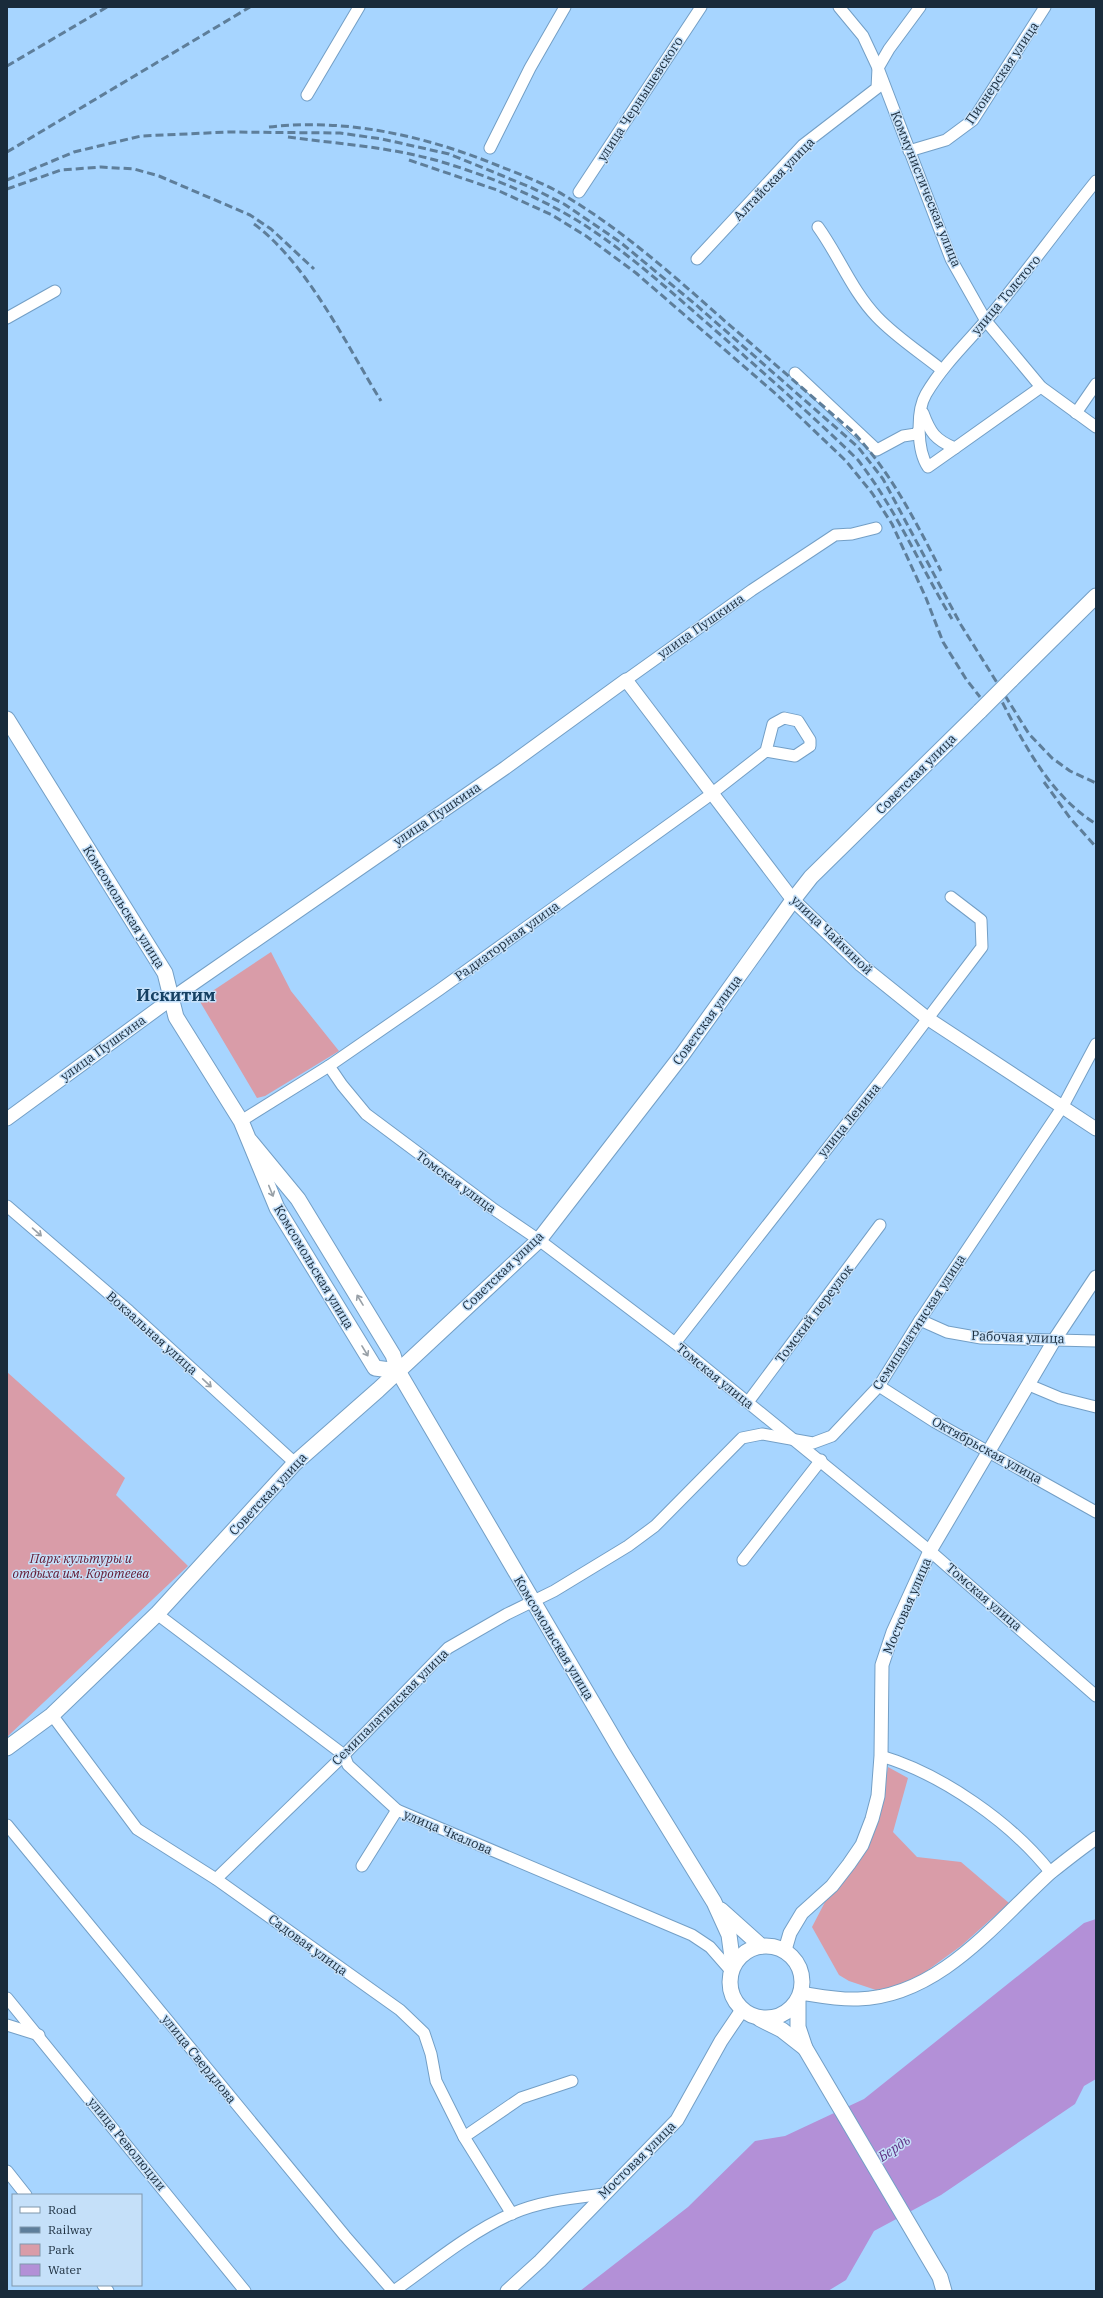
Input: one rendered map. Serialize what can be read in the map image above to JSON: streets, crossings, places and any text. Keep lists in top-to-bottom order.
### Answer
{
  "streets": {
    "main road": ["Советская улица", "Комсомольская улица"],
    "street": [
      "Пионерская улица",
      "улица Чернышевского",
      "Алтайская улица",
      "Коммунистическая улица",
      "улица Толстого",
      "улица Пушкина",
      "улица Чайкиной",
      "Радиаторная улица",
      "улица Ленина",
      "Томская улица",
      "Томский переулок",
      "Семипалатинская улица",
      "Вокзальная улица",
      "Рабочая улица",
      "Октябрьская улица",
      "Мостовая улица",
      "улица Чкалова",
      "Садовая улица",
      "улица Свердлова",
      "улица Революции"
    ]
  },
  "crossings": [
    ["Пионерская улица", "Коммунистическая улица"],
    ["Алтайская улица", "Коммунистическая улица"],
    ["Коммунистическая улица", "улица Толстого"],
    ["улица Пушкина", "Комсомольская улица"],
    ["улица Пушкина", "улица Чайкиной"],
    ["Советская улица", "Комсомольская улица"],
    ["Советская улица", "улица Чайкиной"],
    ["Советская улица", "Томская улица"],
    ["Советская улица", "Вокзальная улица"],
    ["Советская улица", "улица Чкалова"],
    ["Советская улица", "Садовая улица"],
    ["Комсомольская улица", "Радиаторная улица"],
    ["Комсомольская улица", "Семипалатинская улица"],
    ["Комсомольская улица", "Мостовая улица"],
    ["Комсомольская улица", "улица Чкалова"],
    ["улица Чайкиной", "Радиаторная улица"],
    ["улица Чайкиной", "улица Ленина"],
    ["улица Чайкиной", "Семипалатинская улица"],
    ["Радиаторная улица", "Томская улица"],
    ["улица Ленина", "Томская улица"],
    ["Томская улица", "Томский переулок"],
    ["Томская улица", "Семипалатинская улица"],
    ["Томская улица", "Мостовая улица"],
    ["Семипалатинская улица", "Рабочая улица"],
    ["Семипалатинская улица", "Октябрьская улица"],
    ["Семипалатинская улица", "улица Чкалова"],
    ["Семипалатинская улица", "Садовая улица"],
    ["Рабочая улица", "Мостовая улица"],
    ["Октябрьская улица", "Мостовая улица"],
    ["Мостовая улица", "улица Чкалова"]
  ],
  "one_way": ["Вокзальная улица"],
  "districts": ["Искитим"],
  "water": ["Бердь"],
  "parks": ["Парк культуры и отдыха им. Коротеева"],
  "legend": [
    "Road",
    "Railway",
    "Park",
    "Water"
  ]
}
